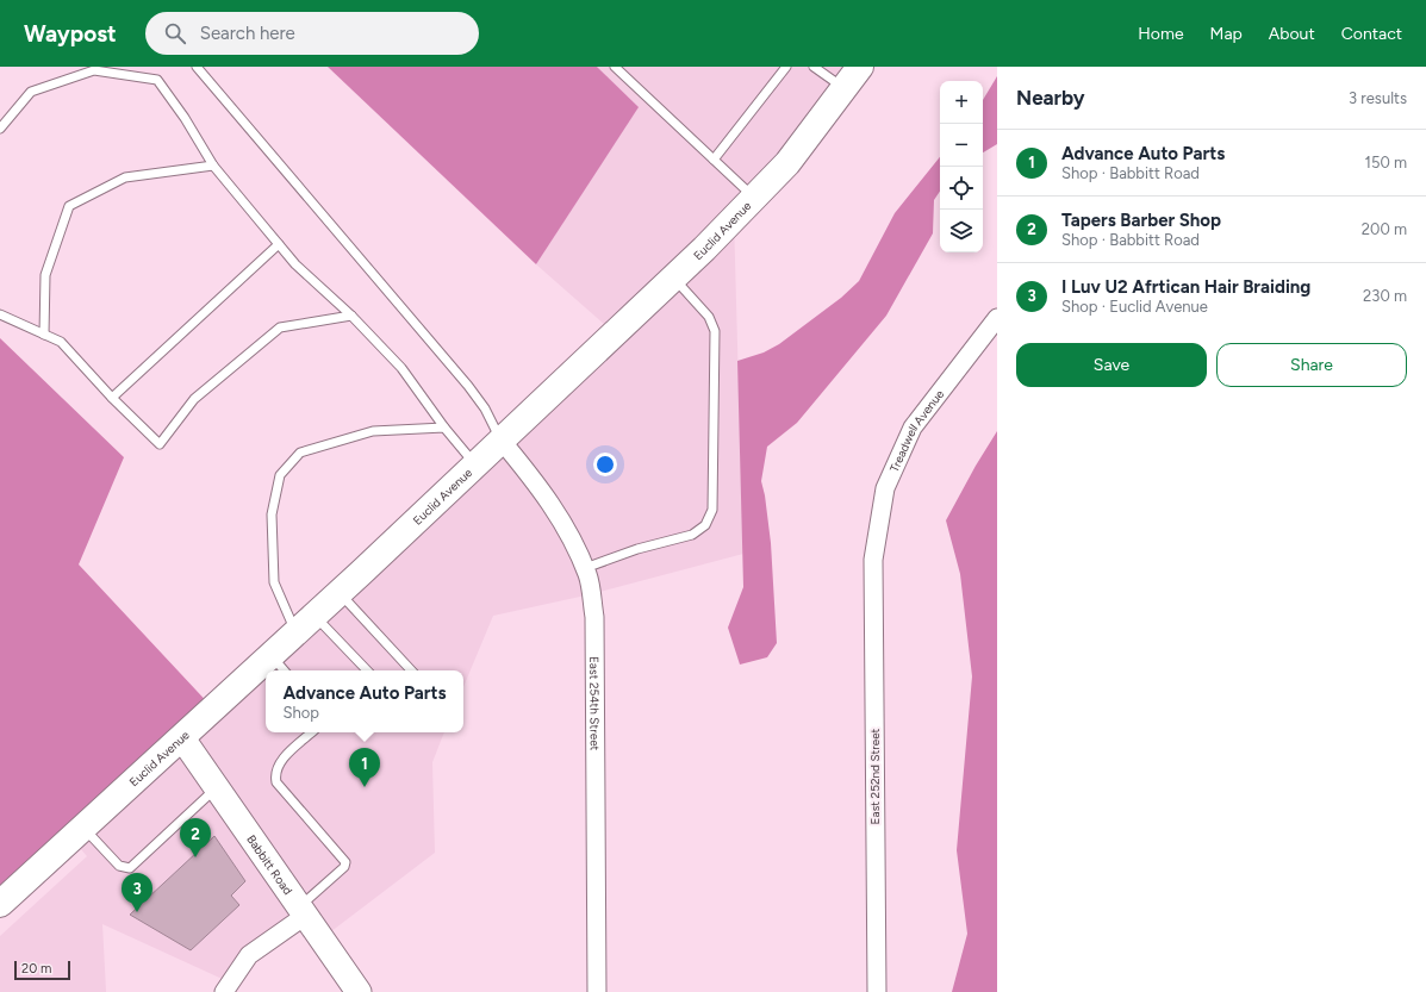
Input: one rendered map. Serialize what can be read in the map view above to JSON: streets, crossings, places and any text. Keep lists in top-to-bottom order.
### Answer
{
  "streets": {
    "main road": ["Euclid Avenue", "Babbitt Road"],
    "street": ["Treadwell Avenue", "East 254th Street", "East 252nd Street"]
  },
  "crossings": [
    ["Euclid Avenue", "East 254th Street"],
    ["Euclid Avenue", "Babbitt Road"],
    ["Treadwell Avenue", "East 252nd Street"]
  ],
  "scale_bar": "20 m",
  "page": {
    "header": "Waypost",
    "search": "Search here",
    "nav": [
      "Home",
      "Map",
      "About",
      "Contact"
    ],
    "heading": ["Nearby", "3 results"],
    "map_buttons": ["+", "−"],
    "list": [
      {
        "mark": "1",
        "name": "Advance Auto Parts",
        "note": "Shop · Babbitt Road",
        "value": "150 m"
      },
      {
        "mark": "2",
        "name": "Tapers Barber Shop",
        "note": "Shop · Babbitt Road",
        "value": "200 m"
      },
      {
        "mark": "3",
        "name": "I Luv U2 Afrtican Hair Braiding",
        "note": "Shop · Euclid Avenue",
        "value": "230 m"
      }
    ],
    "buttons": ["Save", "Share"],
    "popup": ["Advance Auto Parts", "Shop"],
    "pins": ["1", "2", "3"],
    "scale": "20 m"
  }
}
